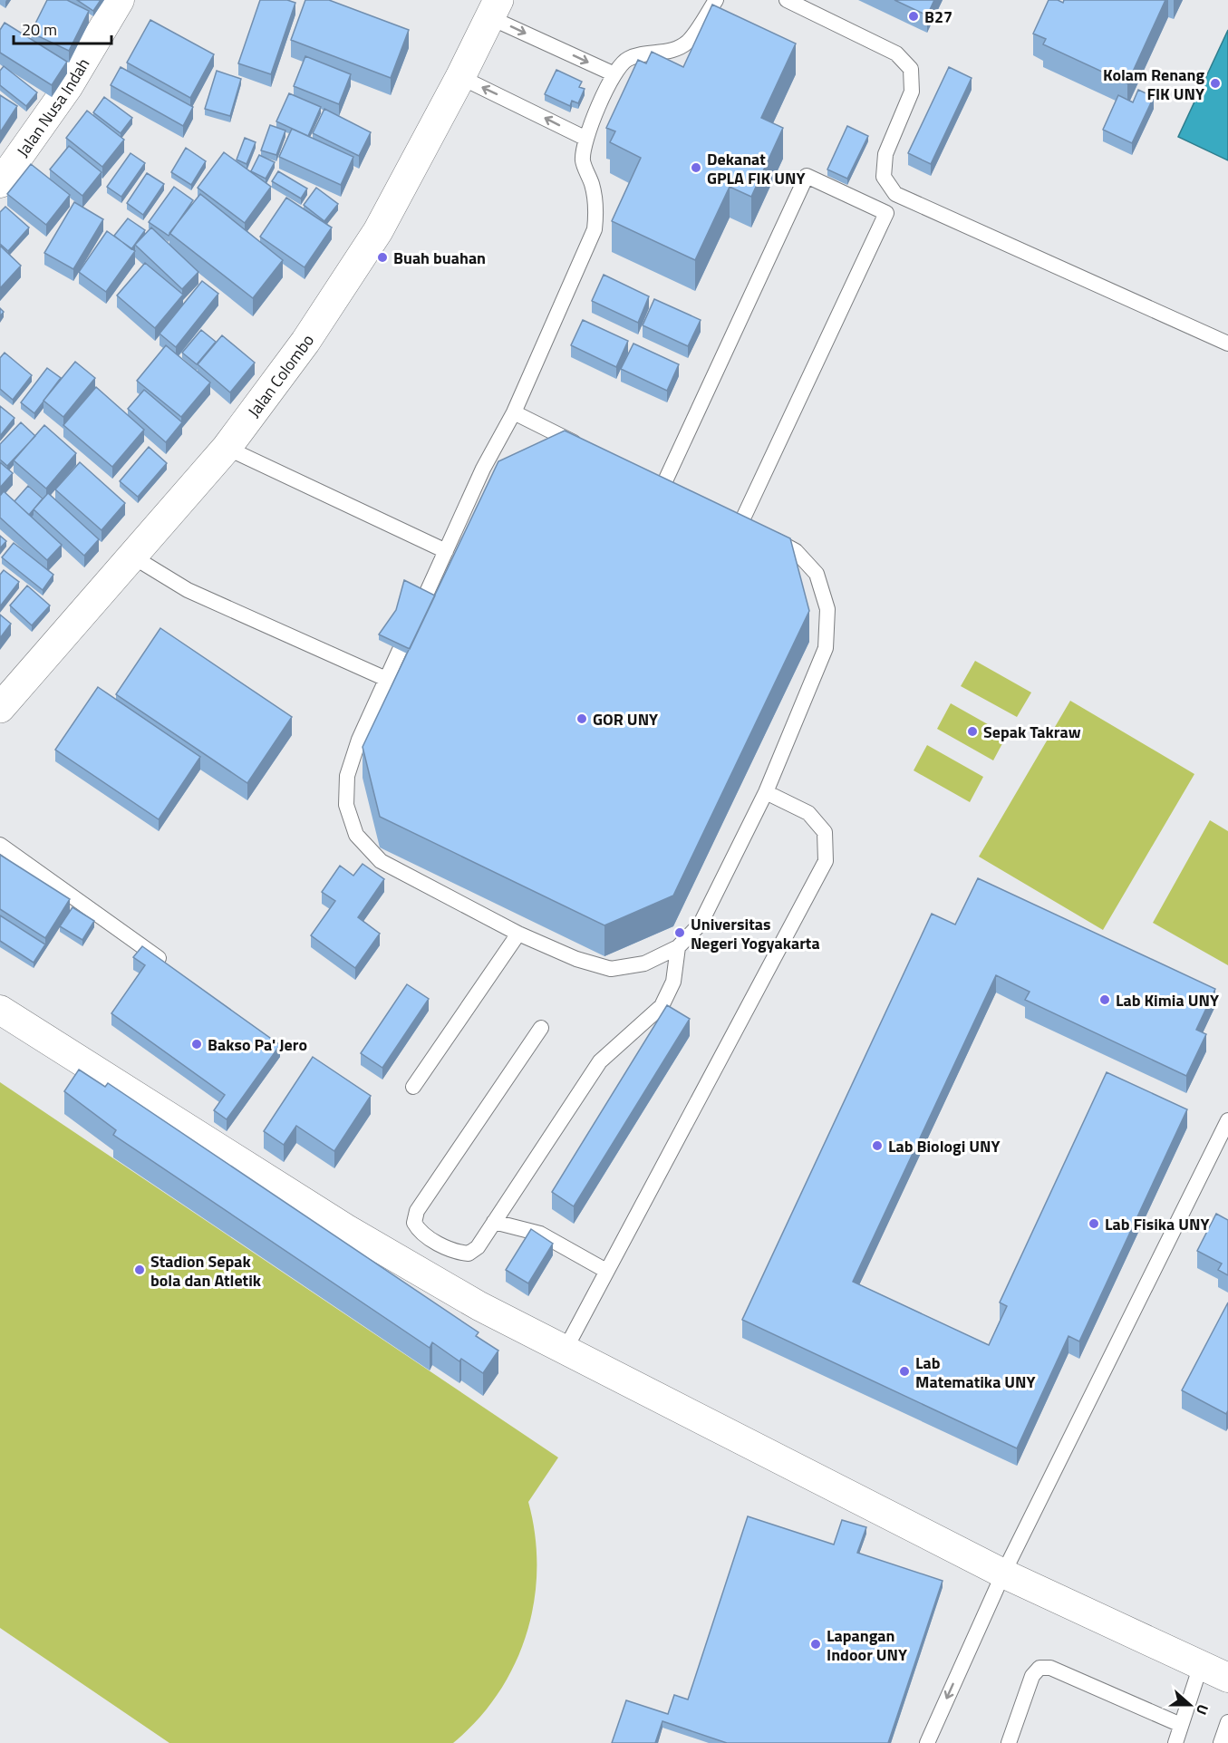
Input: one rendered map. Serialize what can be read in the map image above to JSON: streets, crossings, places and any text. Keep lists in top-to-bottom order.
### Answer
{
  "streets": {
    "main road": ["Jalan Colombo"],
    "street": ["Jalan Nusa Indah"]
  },
  "places": [
    "B27",
    "Kolam Renang FIK UNY",
    "Dekanat GPLA FIK UNY",
    "Buah buahan",
    "GOR UNY",
    "Sepak Takraw",
    "Universitas Negeri Yogyakarta",
    "Lab Kimia UNY",
    "Bakso Pa' Jero",
    "Lab Biologi UNY",
    "Lab Fisika UNY",
    "Stadion Sepak bola dan Atletik",
    "Lab Matematika UNY",
    "Lapangan Indoor UNY"
  ],
  "scale_bar": "20 m",
  "north": "right"
}
